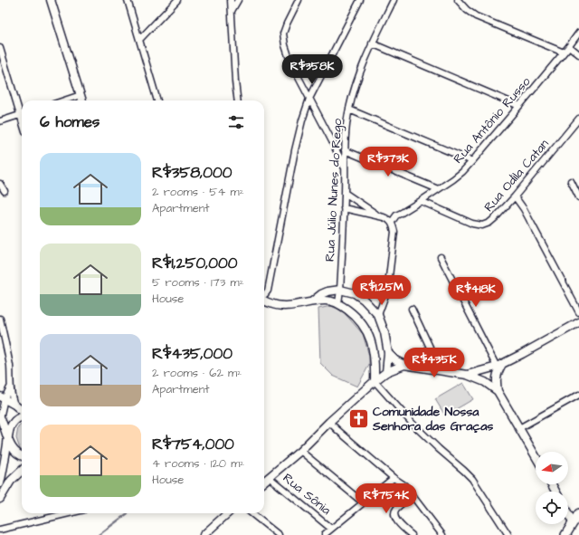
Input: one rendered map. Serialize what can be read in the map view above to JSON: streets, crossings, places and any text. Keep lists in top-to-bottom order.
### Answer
{
  "streets": {
    "street": [
      "Rua Antônio Russo",
      "Rua Odila Catan",
      "Rua Júlio Nunes do Rego",
      "Rua Sônia"
    ]
  },
  "crossings": [
    ["Rua Antônio Russo", "Rua Odila Catan"]
  ],
  "places": {
    "church": ["Comunidade Nossa Senhora das Graças"]
  },
  "north": "left",
  "page": {
    "price": [
      "R$358K",
      "R$373K",
      "R$1.25M",
      "R$418K",
      "R$435K",
      "R$754K"
    ],
    "heading": "6 homes",
    "list": [
      {
        "name": "R$358,000",
        "note": "2 rooms · 54 m² · Apartment"
      },
      {
        "name": "R$1,250,000",
        "note": "5 rooms · 173 m² · House"
      },
      {
        "name": "R$435,000",
        "note": "2 rooms · 62 m² · Apartment"
      },
      {
        "name": "R$754,000",
        "note": "4 rooms · 120 m² · House"
      }
    ]
  }
}
